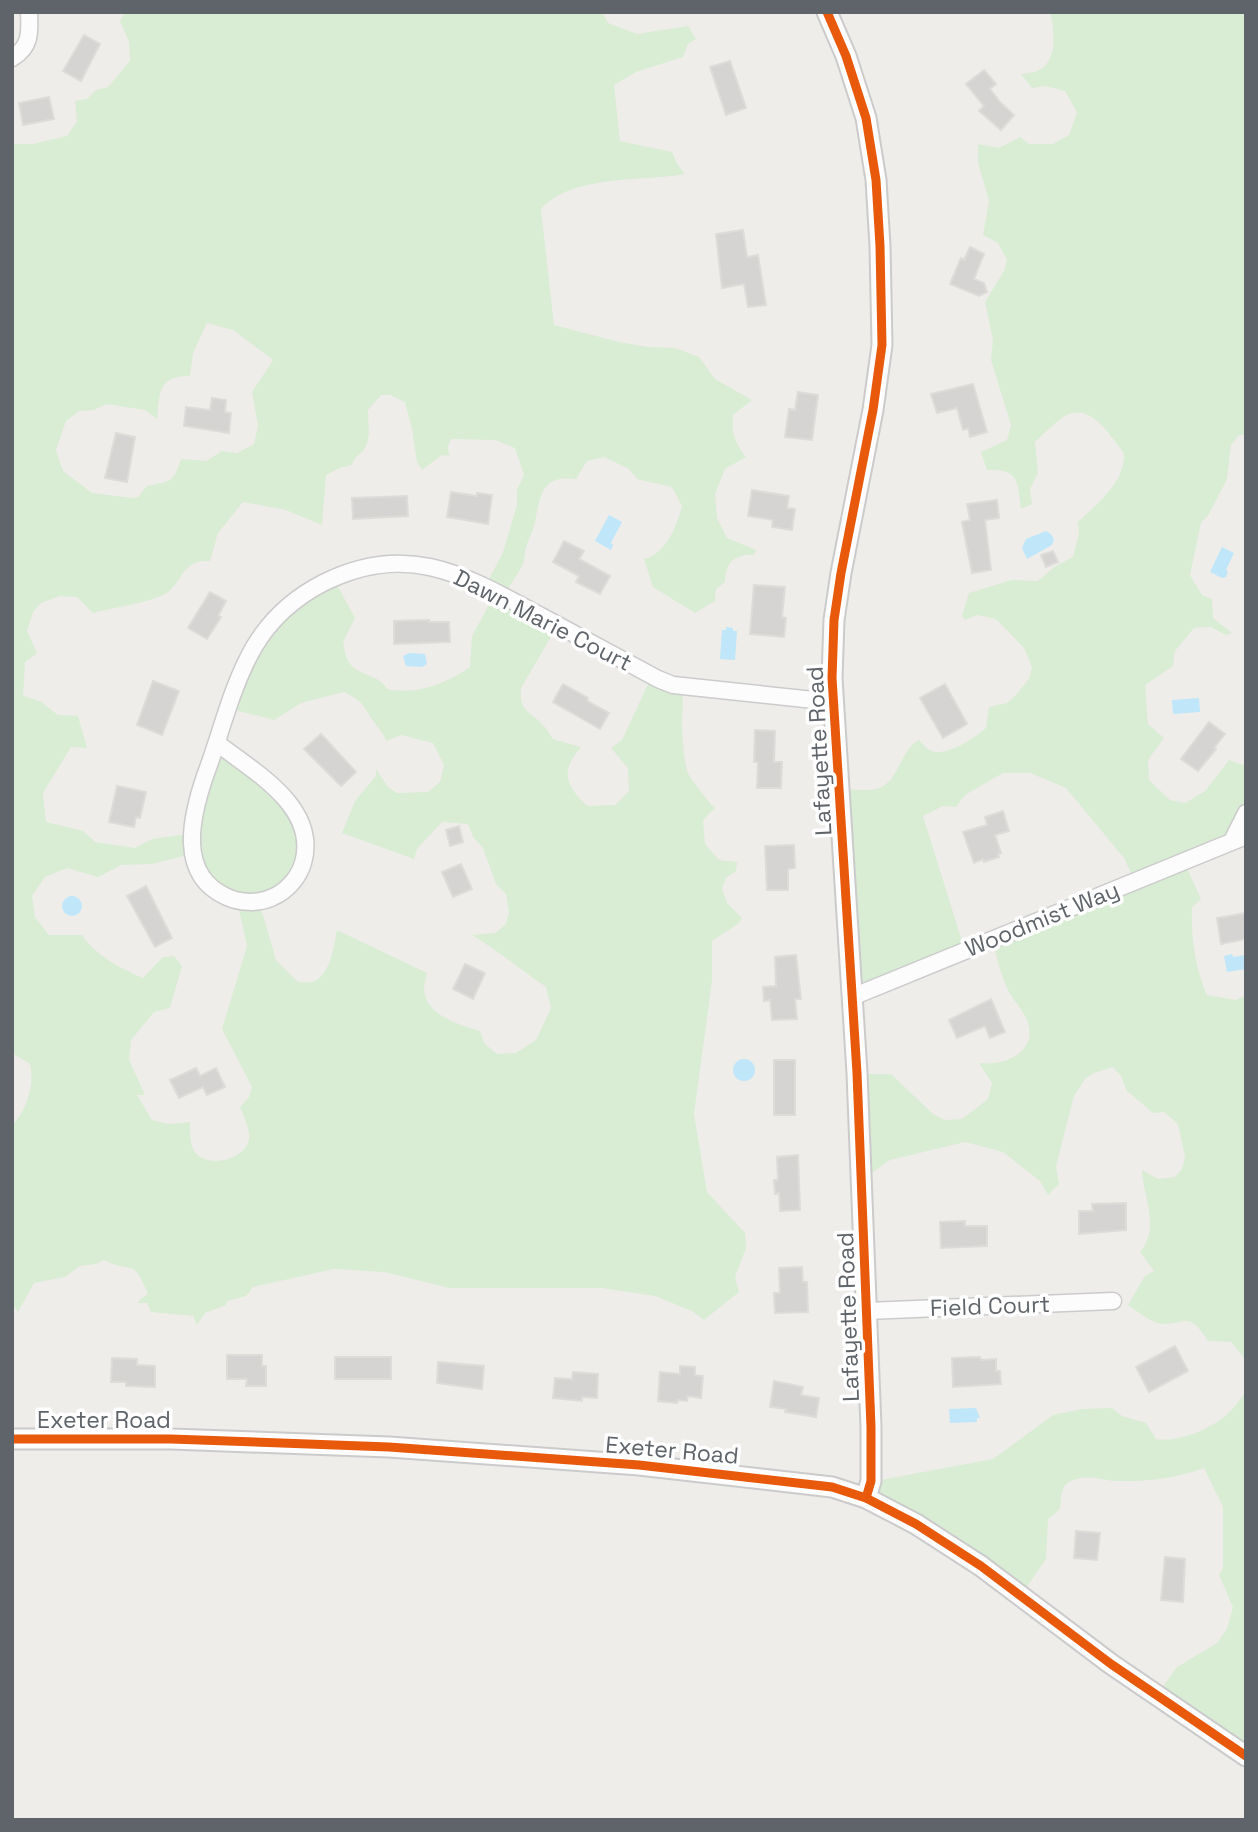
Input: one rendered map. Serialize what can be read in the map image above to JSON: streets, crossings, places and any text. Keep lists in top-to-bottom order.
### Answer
{
  "streets": {
    "street": [
      "Dawn Marie Court",
      "Lafayette Road",
      "Woodmist Way",
      "Field Court",
      "Exeter Road"
    ]
  },
  "crossings": [
    ["Dawn Marie Court", "Lafayette Road"],
    ["Lafayette Road", "Woodmist Way"],
    ["Lafayette Road", "Field Court"],
    ["Lafayette Road", "Exeter Road"]
  ]
}
